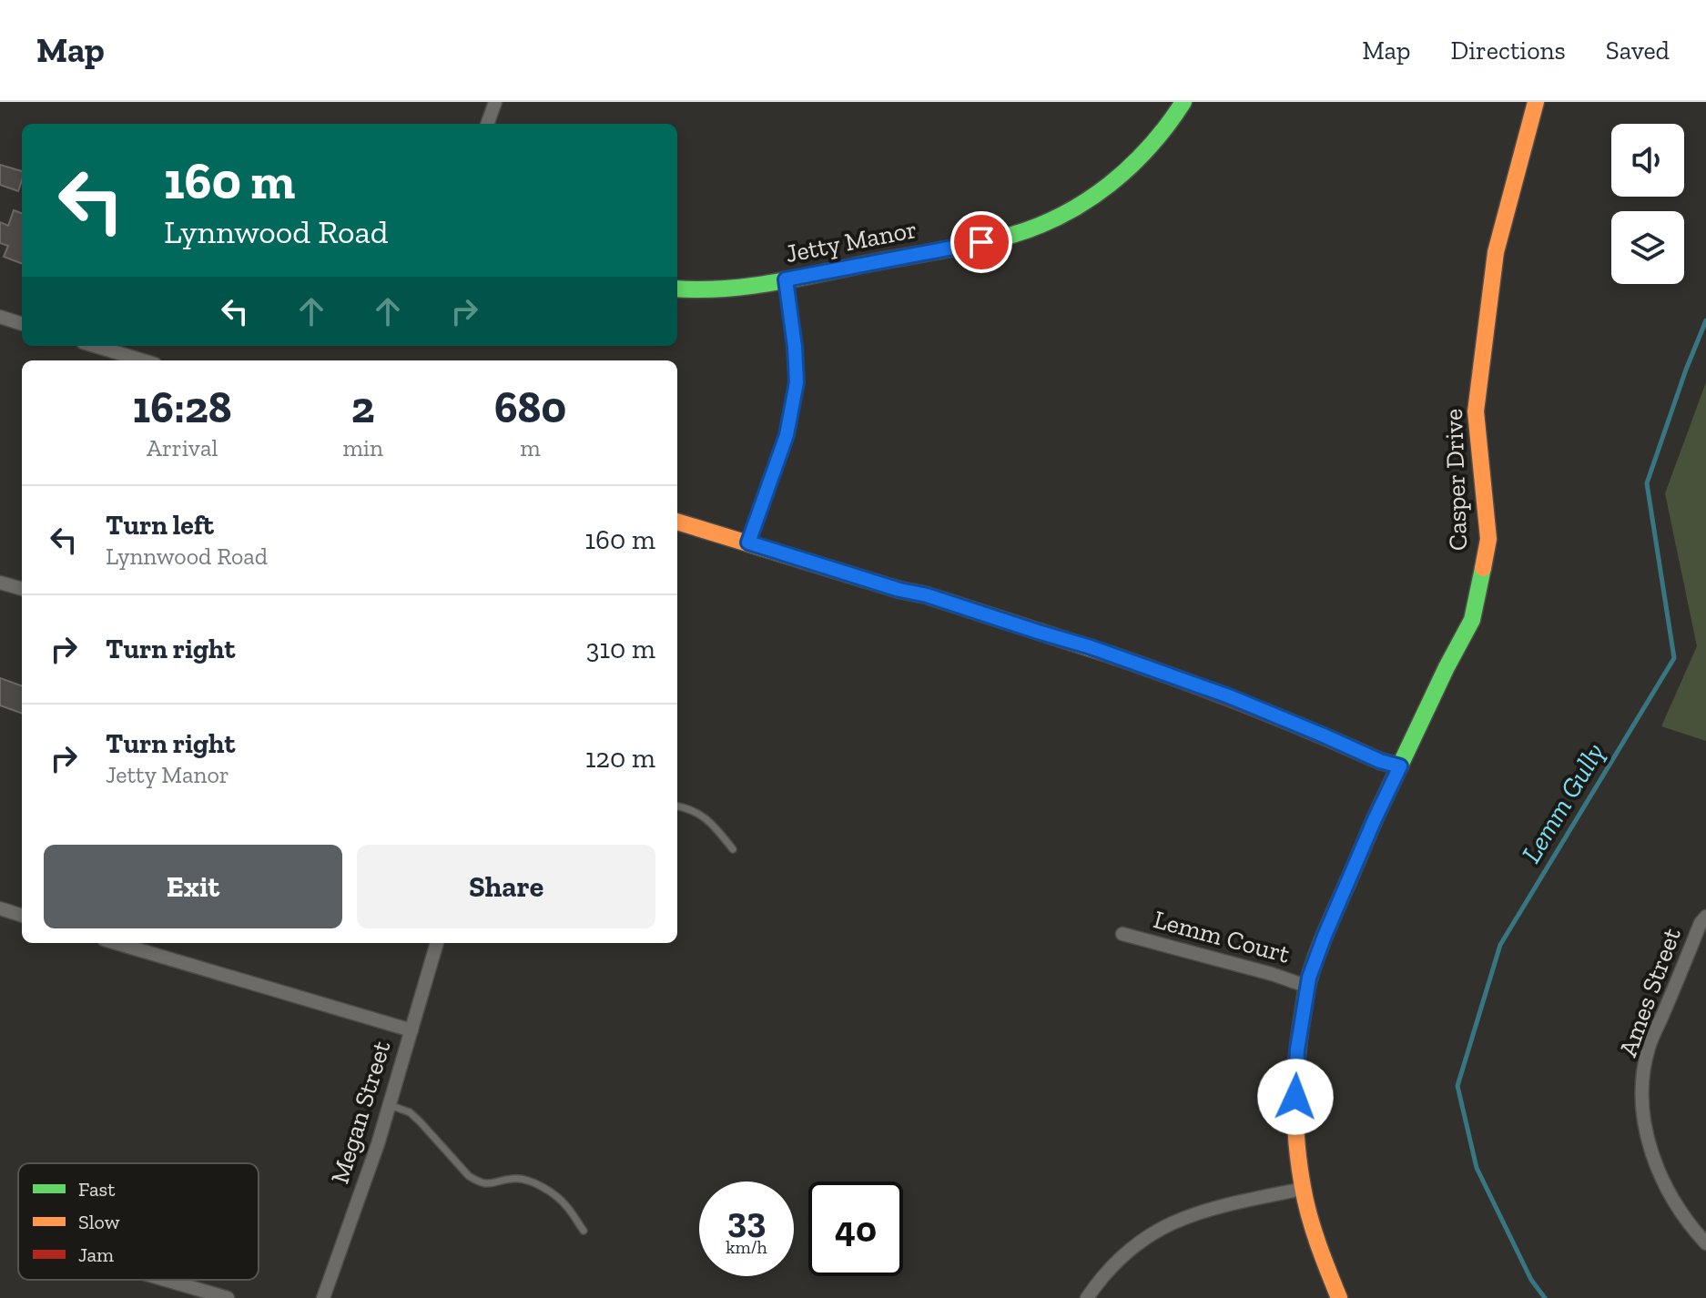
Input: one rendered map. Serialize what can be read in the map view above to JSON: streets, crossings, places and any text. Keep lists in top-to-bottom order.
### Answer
{
  "streets": {
    "street": [
      "Jetty Manor",
      "Casper Drive",
      "Lemm Court",
      "Ames Street",
      "Megan Street"
    ]
  },
  "crossings": [
    ["Casper Drive", "Lemm Court"]
  ],
  "water": ["Lemm Gully"],
  "legend": ["Fast", "Slow", "Jam"],
  "page": {
    "header": "Map",
    "nav": ["Map", "Directions", "Saved"],
    "turn": ["160 m", "Lynnwood Road"],
    "eta": [
      "16:28",
      "Arrival",
      "2",
      "min",
      "680",
      "m"
    ],
    "list": [
      {
        "name": "Turn left",
        "note": "Lynnwood Road",
        "value": "160 m"
      },
      {
        "name": "Turn right",
        "value": "310 m"
      },
      {
        "name": "Turn right",
        "note": "Jetty Manor",
        "value": "120 m"
      }
    ],
    "buttons": ["Exit", "Share"],
    "speed": "33 km/h",
    "limit": "40"
  }
}
